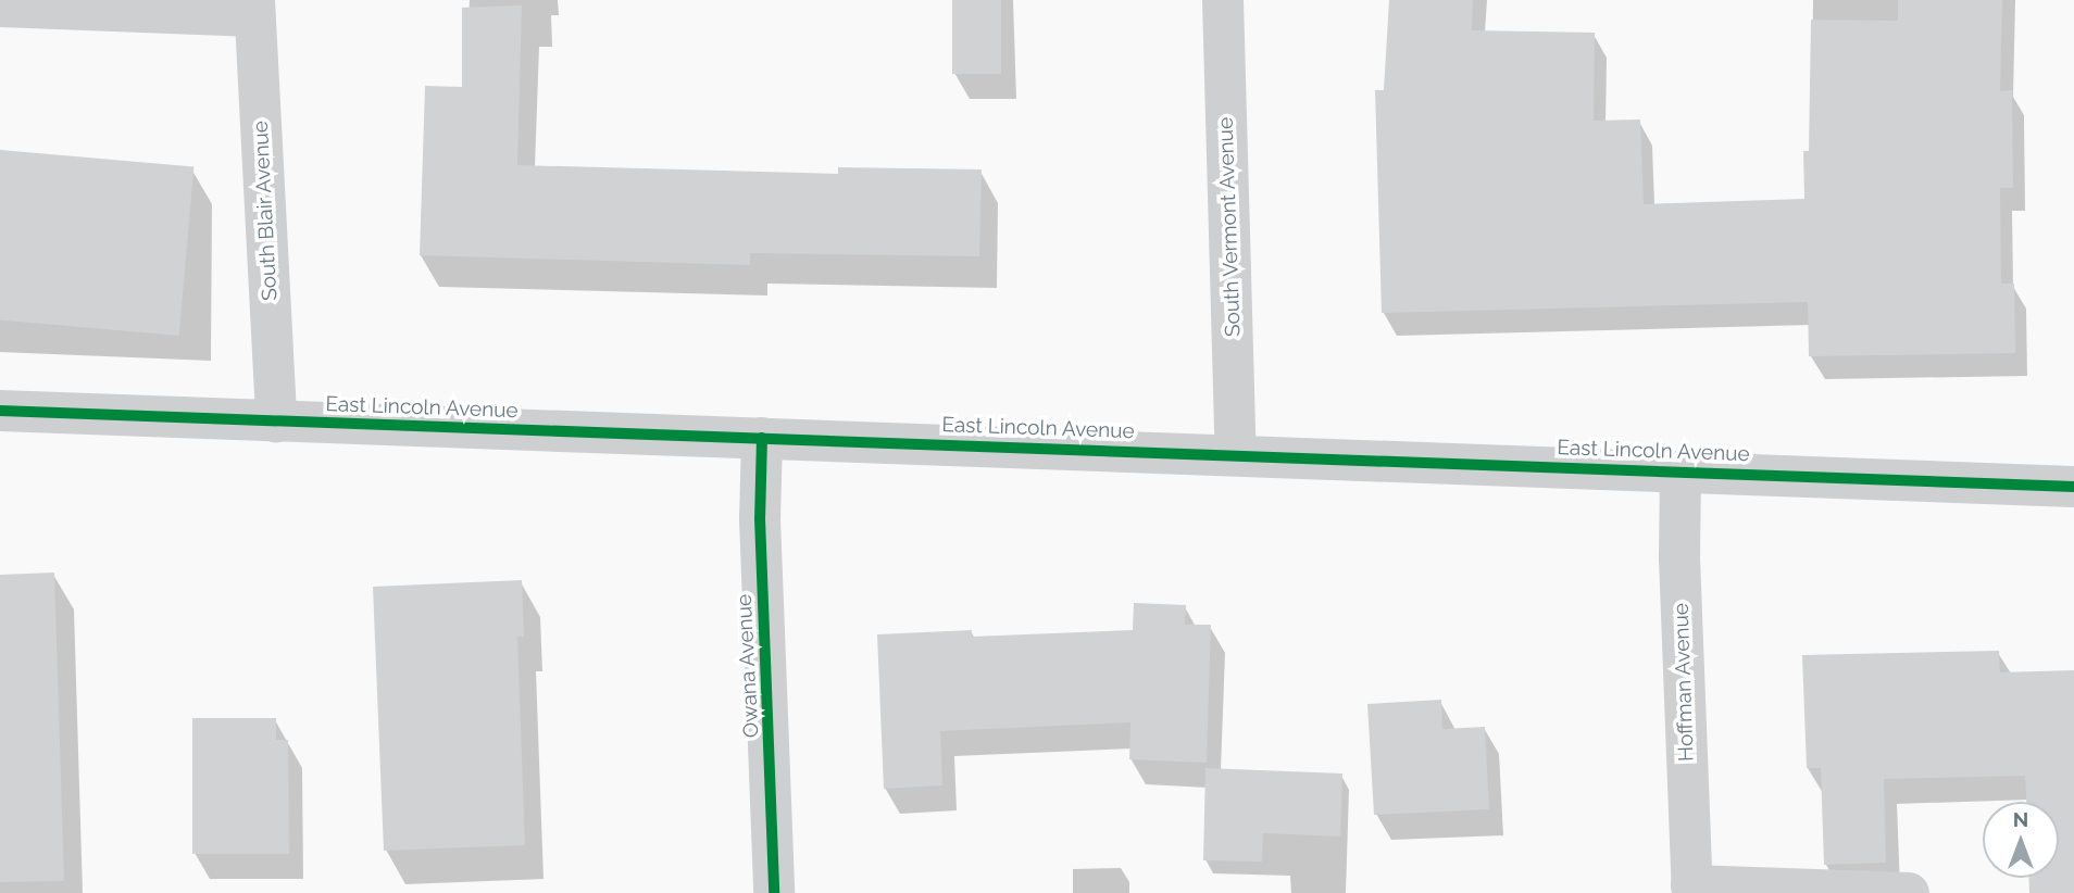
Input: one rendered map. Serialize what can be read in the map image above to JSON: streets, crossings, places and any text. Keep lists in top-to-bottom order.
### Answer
{
  "streets": {
    "street": [
      "South Blair Avenue",
      "South Vermont Avenue",
      "East Lincoln Avenue",
      "Owana Avenue",
      "Hoffman Avenue"
    ]
  },
  "crossings": [
    ["South Blair Avenue", "East Lincoln Avenue"],
    ["South Vermont Avenue", "East Lincoln Avenue"],
    ["East Lincoln Avenue", "Owana Avenue"],
    ["East Lincoln Avenue", "Hoffman Avenue"]
  ],
  "north": "top"
}
